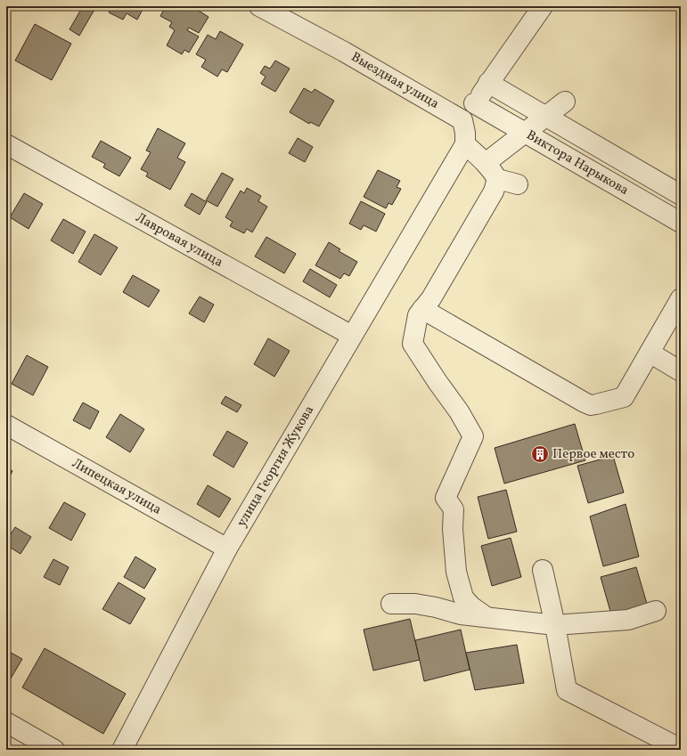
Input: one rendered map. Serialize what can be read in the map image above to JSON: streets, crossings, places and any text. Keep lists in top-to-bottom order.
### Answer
{
  "streets": {
    "street": [
      "Выездная улица",
      "Виктора Нарыкова",
      "Лавровая улица",
      "улица Георгия Жукова",
      "Липецкая улица"
    ]
  },
  "crossings": [
    ["Лавровая улица", "улица Георгия Жукова"],
    ["улица Георгия Жукова", "Липецкая улица"]
  ],
  "places": {
    "building": ["Первое место"]
  }
}
